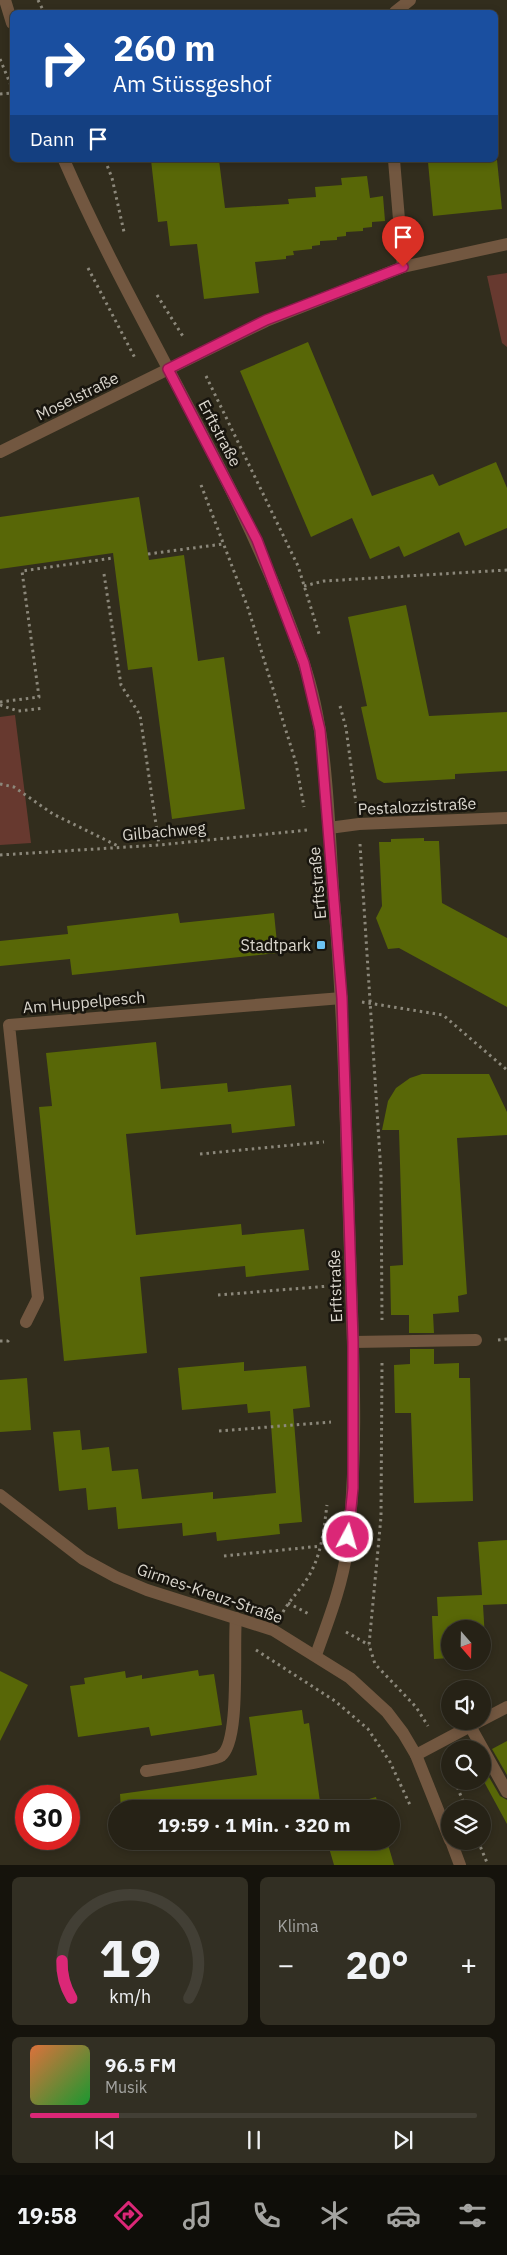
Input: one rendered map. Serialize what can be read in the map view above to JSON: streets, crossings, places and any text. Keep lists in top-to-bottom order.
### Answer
{
  "streets": {
    "street": [
      "Moselstraße",
      "Erftstraße",
      "Pestalozzistraße",
      "Am Huppelpesch",
      "Girmes-Kreuz-Straße"
    ],
    "path": ["Gilbachweg"]
  },
  "crossings": [
    ["Moselstraße", "Erftstraße"],
    ["Erftstraße", "Pestalozzistraße"],
    ["Erftstraße", "Gilbachweg"],
    ["Erftstraße", "Am Huppelpesch"],
    ["Erftstraße", "Girmes-Kreuz-Straße"],
    ["Pestalozzistraße", "Gilbachweg"]
  ],
  "places": {
    "transit": ["Stadtpark"]
  },
  "north": "bottom",
  "page": {
    "turn": ["260 m", "Am Stüssgeshof"],
    "then": "Dann",
    "limit": "30",
    "trip": "19:59 · 1 Min. · 320 m",
    "tile": "Klima",
    "heat": ["−", "20°", "+"],
    "song": ["96.5 FM", "Musik"],
    "tabs": "19:58",
    "gauge": ["19", "km/h"]
  }
}
